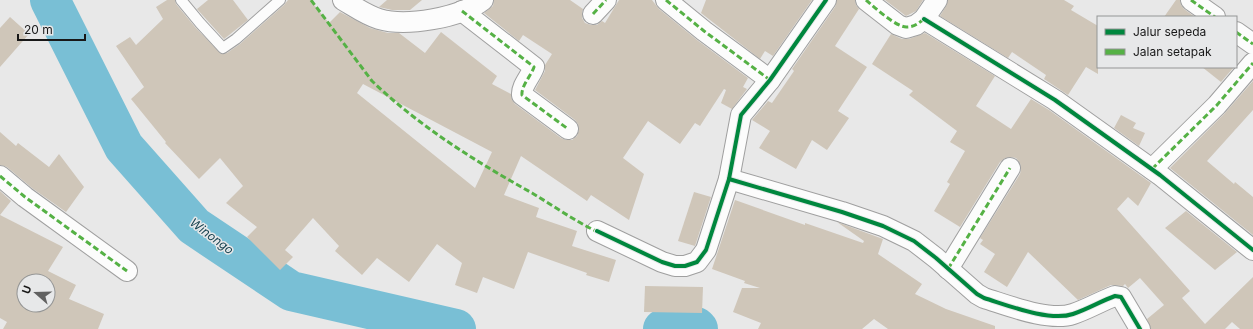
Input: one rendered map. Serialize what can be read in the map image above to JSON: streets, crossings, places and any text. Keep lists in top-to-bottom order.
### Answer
{
  "water": ["Winongo"],
  "legend": ["Jalur sepeda", "Jalan setapak"],
  "scale_bar": "20 m",
  "north": "left"
}
